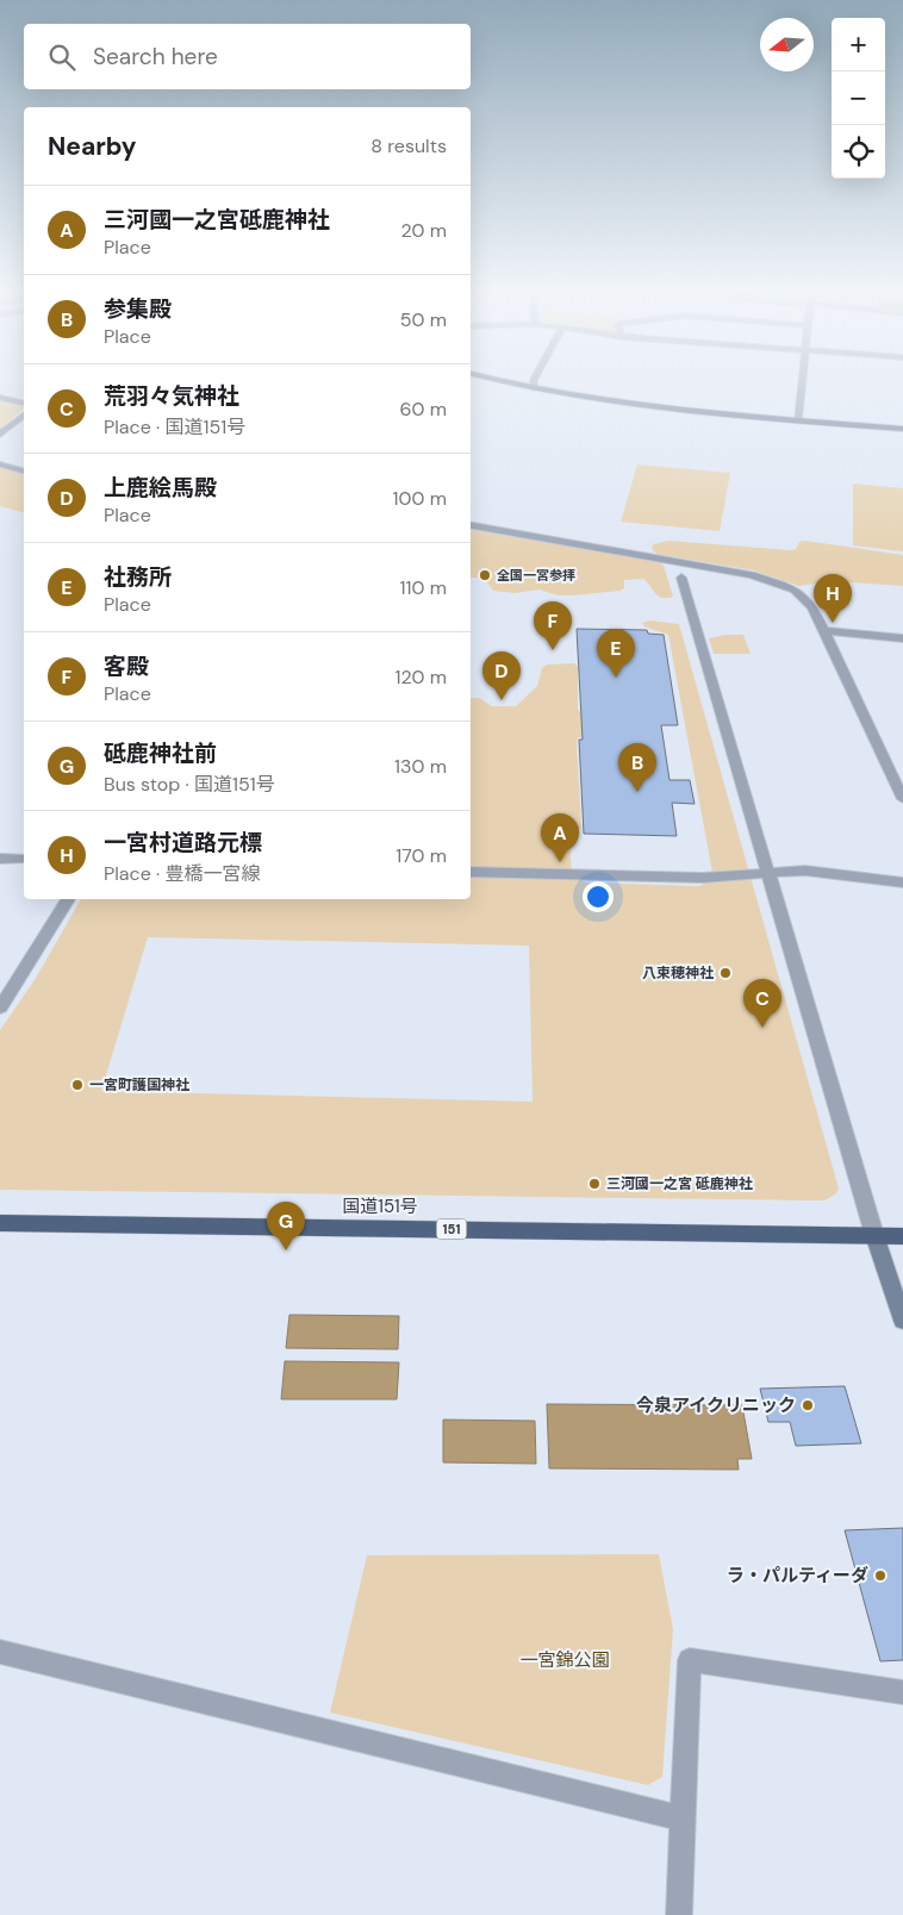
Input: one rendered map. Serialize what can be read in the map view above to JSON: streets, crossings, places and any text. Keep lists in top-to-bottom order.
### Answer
{
  "streets": {
    "highway": ["国道151号", "151"]
  },
  "parks": ["一宮錦公園"],
  "places": [
    "全国一宮参拝",
    "八束穂神社",
    "一宮町護国神社",
    "三河國一之宮 砥鹿神社",
    "今泉アイクリニック",
    "ラ・パルティーダ"
  ],
  "north": "left",
  "page": {
    "map_buttons": ["+", "−"],
    "search": "Search here",
    "heading": ["Nearby", "8 results"],
    "list": [
      {
        "mark": "A",
        "name": "三河國一之宮砥鹿神社",
        "note": "Place",
        "value": "20 m"
      },
      {
        "mark": "B",
        "name": "参集殿",
        "note": "Place",
        "value": "50 m"
      },
      {
        "mark": "C",
        "name": "荒羽々気神社",
        "note": "Place · 国道151号",
        "value": "60 m"
      },
      {
        "mark": "D",
        "name": "上鹿絵馬殿",
        "note": "Place",
        "value": "100 m"
      },
      {
        "mark": "E",
        "name": "社務所",
        "note": "Place",
        "value": "110 m"
      },
      {
        "mark": "F",
        "name": "客殿",
        "note": "Place",
        "value": "120 m"
      },
      {
        "mark": "G",
        "name": "砥鹿神社前",
        "note": "Bus stop · 国道151号",
        "value": "130 m"
      },
      {
        "mark": "H",
        "name": "一宮村道路元標",
        "note": "Place · 豊橋一宮線",
        "value": "170 m"
      }
    ],
    "pins": [
      "H",
      "F",
      "E",
      "D",
      "B",
      "A",
      "C",
      "G"
    ]
  }
}
